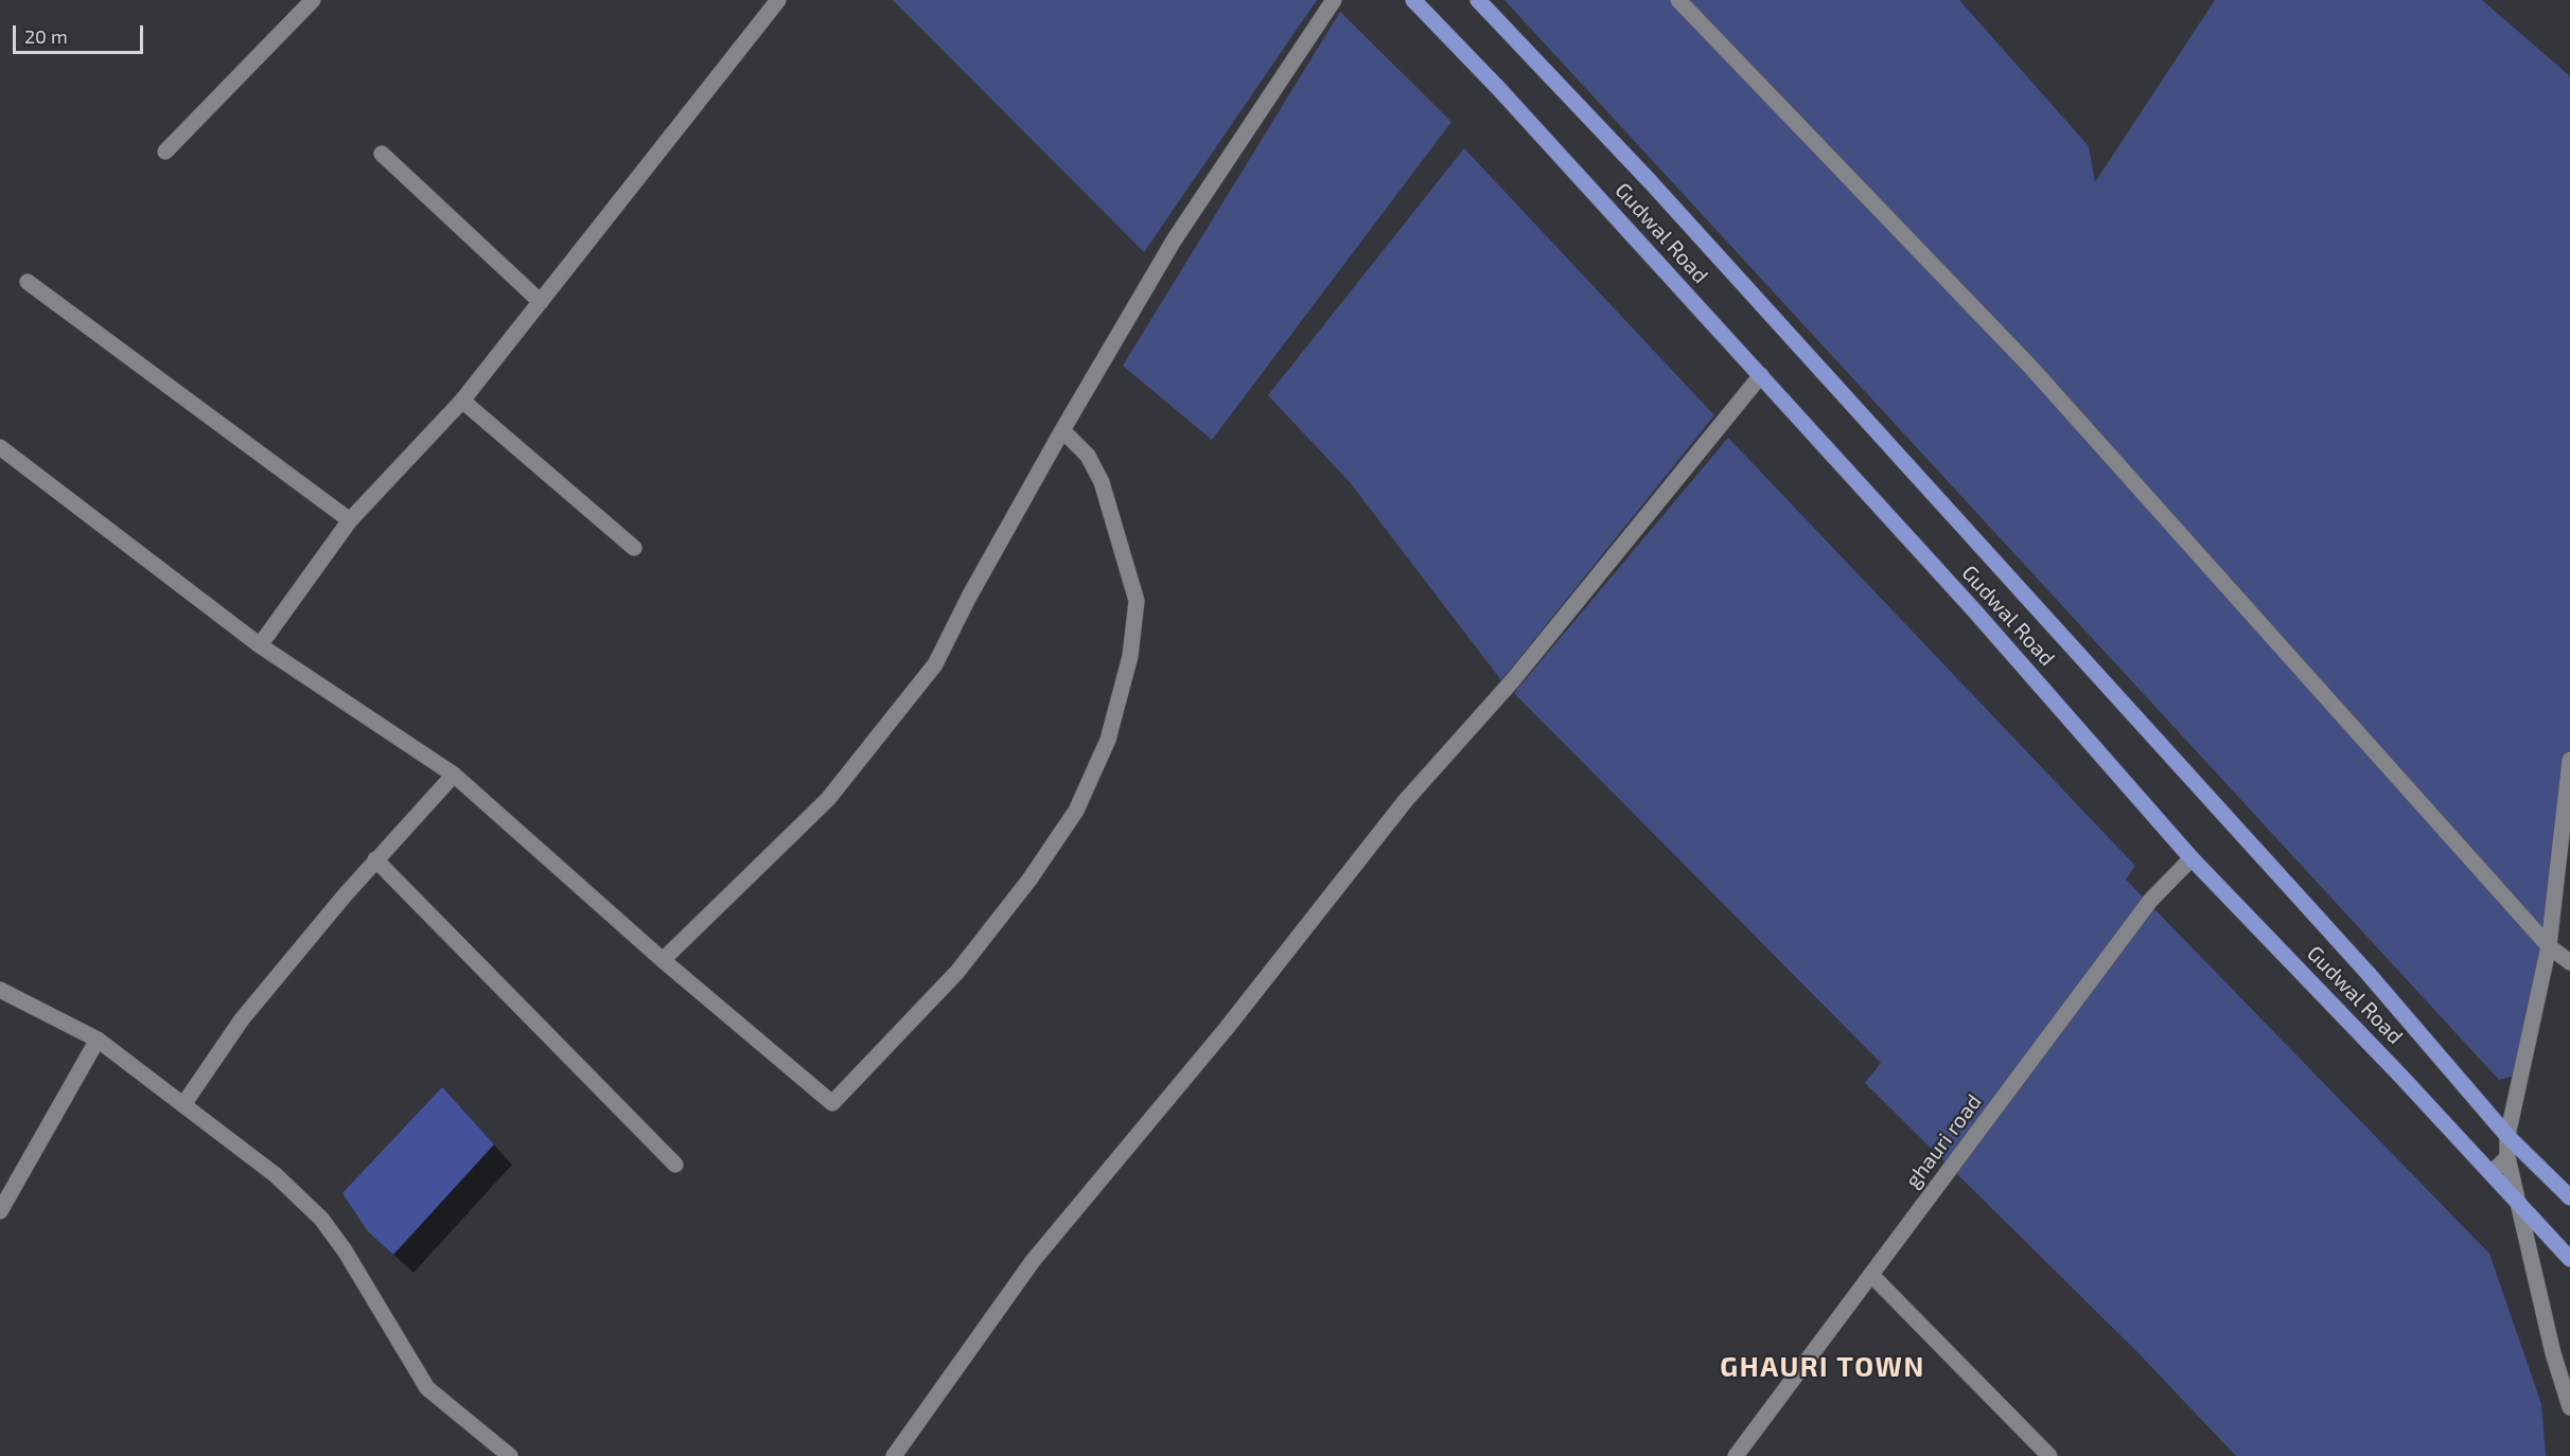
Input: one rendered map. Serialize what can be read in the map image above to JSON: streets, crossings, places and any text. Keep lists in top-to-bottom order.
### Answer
{
  "streets": {
    "main road": ["Gudwal Road"],
    "street": ["ghauri road"]
  },
  "crossings": [
    ["Gudwal Road", "ghauri road"]
  ],
  "districts": ["GHAURI TOWN"],
  "scale_bar": "20 m"
}
